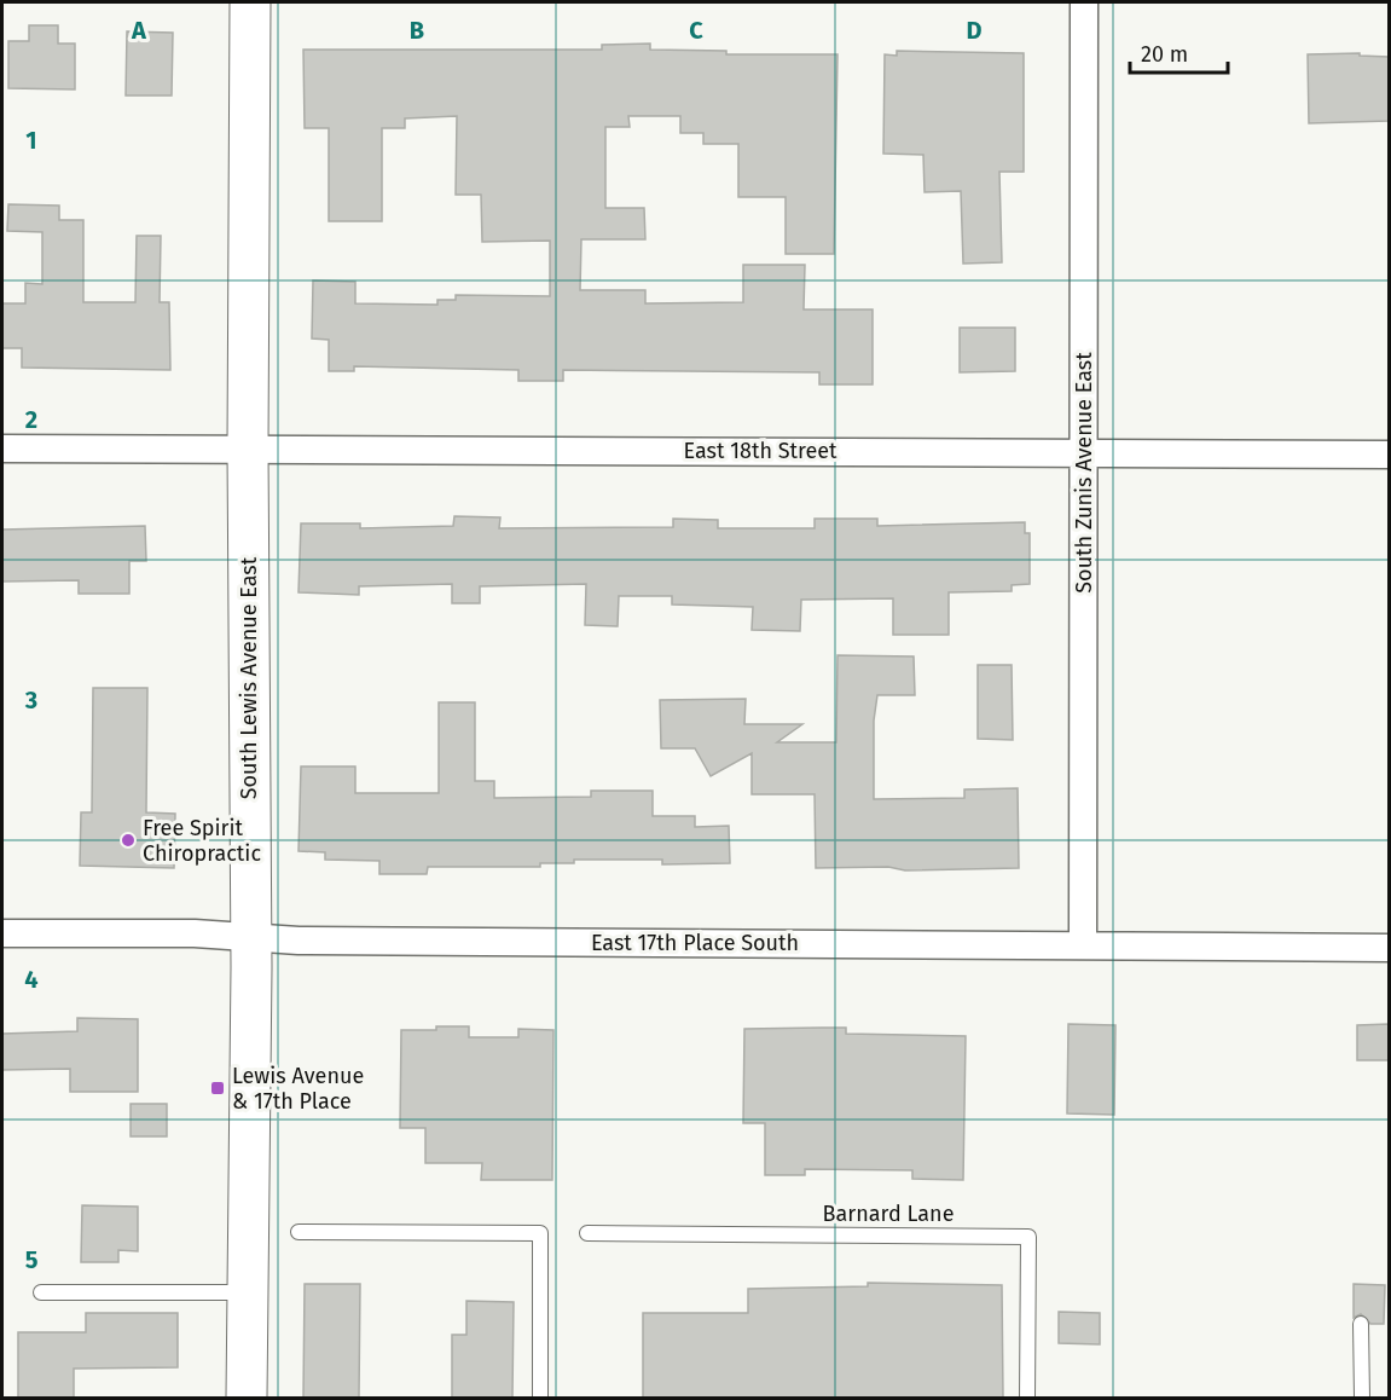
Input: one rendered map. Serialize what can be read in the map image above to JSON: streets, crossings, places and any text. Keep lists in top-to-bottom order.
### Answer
{
  "streets": {
    "main road": ["South Lewis Avenue East"],
    "street": ["East 18th Street", "South Zunis Avenue East", "East 17th Place South"],
    "lane": ["Barnard Lane"]
  },
  "crossings": [
    ["East 18th Street", "South Zunis Avenue East"],
    ["East 18th Street", "South Lewis Avenue East"],
    ["South Zunis Avenue East", "East 17th Place South"],
    ["South Lewis Avenue East", "East 17th Place South"]
  ],
  "places": {
    "other": ["Free Spirit Chiropractic"],
    "transit": ["Lewis Avenue & 17th Place"]
  },
  "scale_bar": "20 m",
  "grid": {
    "columns": [
      "A",
      "B",
      "C",
      "D"
    ],
    "rows": [
      "1",
      "2",
      "3",
      "4",
      "5"
    ]
  }
}
